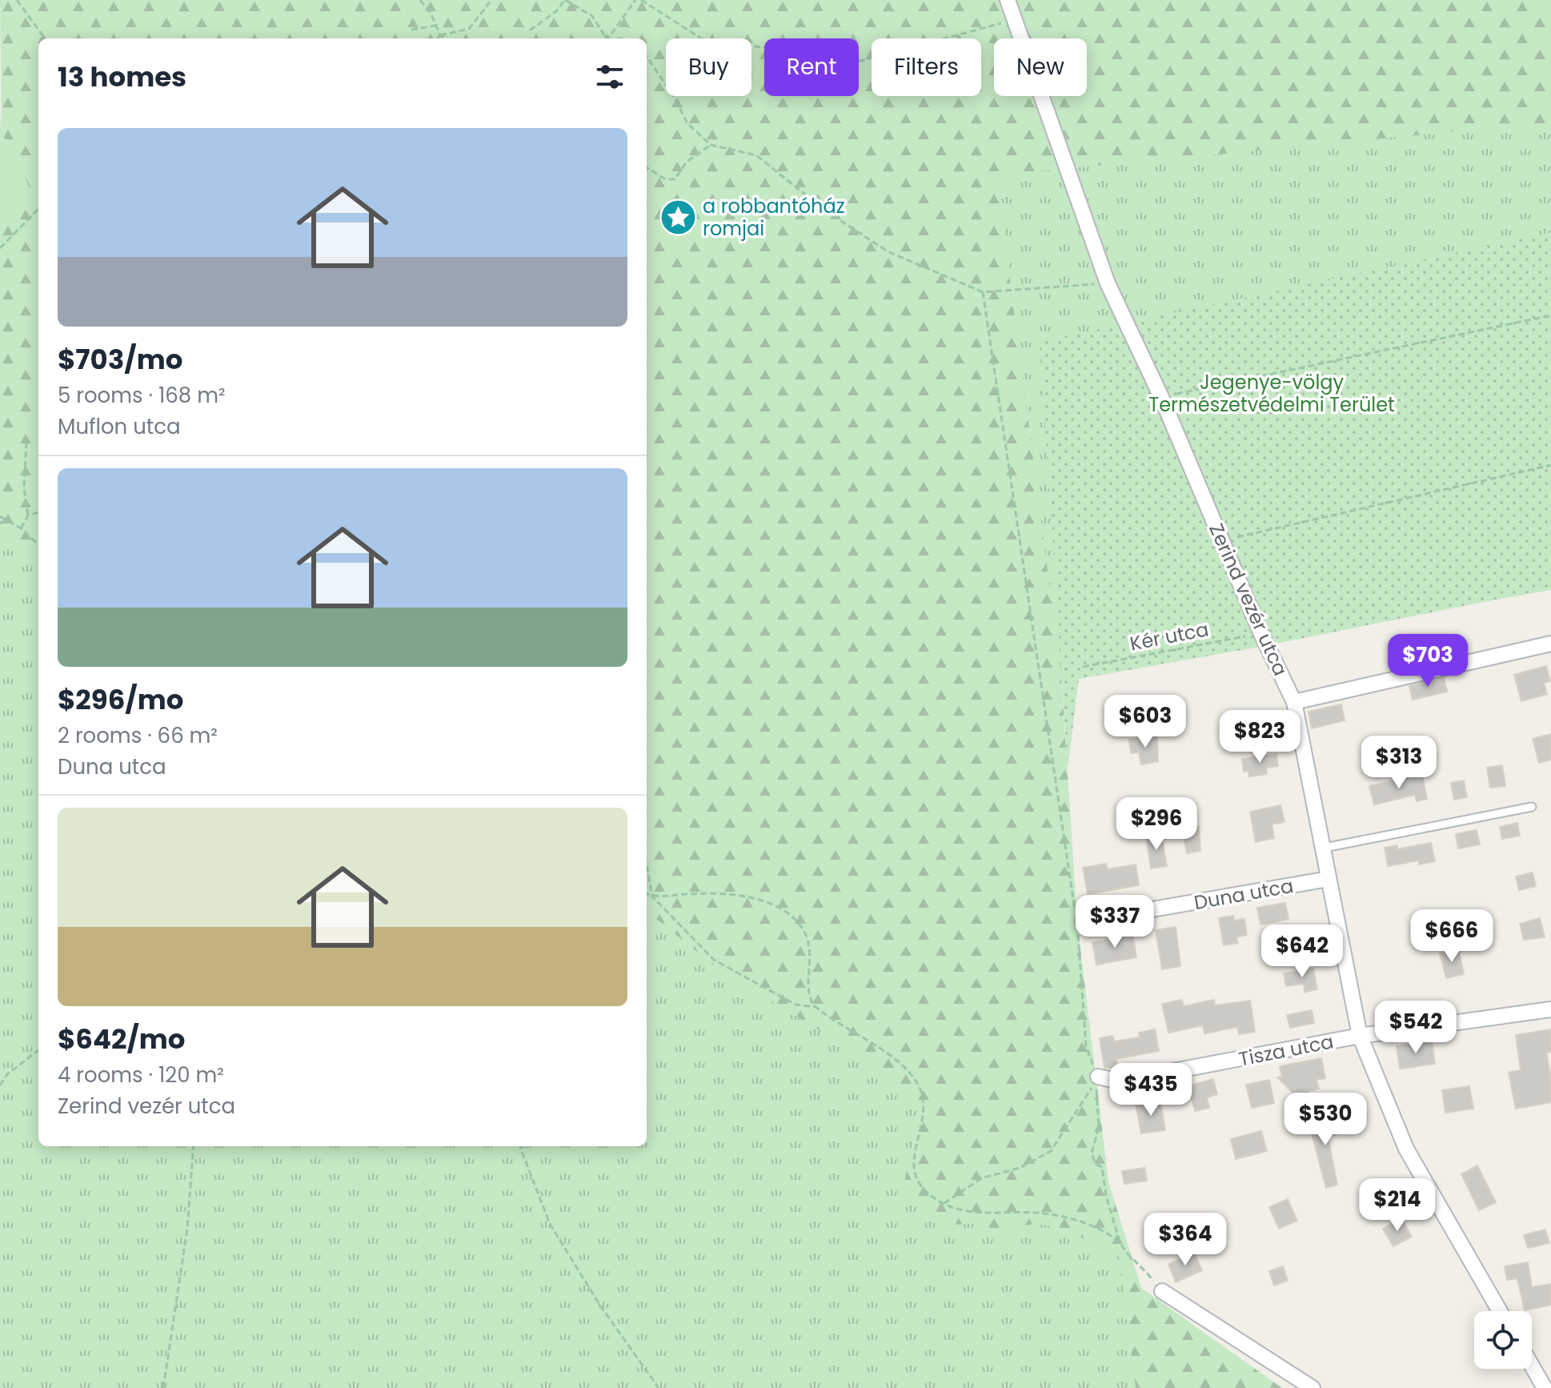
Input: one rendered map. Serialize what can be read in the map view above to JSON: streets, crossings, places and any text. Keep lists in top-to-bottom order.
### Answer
{
  "streets": {
    "street": ["Zerind vezér utca", "Duna utca", "Tisza utca"],
    "path": ["Kér utca"]
  },
  "crossings": [
    ["Zerind vezér utca", "Kér utca"],
    ["Zerind vezér utca", "Duna utca"],
    ["Zerind vezér utca", "Tisza utca"]
  ],
  "parks": ["Jegenye-völgy Természetvédelmi Terület"],
  "places": {
    "place": ["a robbantóház romjai"]
  },
  "page": {
    "chip": [
      "Buy",
      "Rent",
      "Filters",
      "New"
    ],
    "heading": "13 homes",
    "list": [
      {
        "name": "$703/mo",
        "note": "5 rooms · 168 m² · Muflon utca"
      },
      {
        "name": "$296/mo",
        "note": "2 rooms · 66 m² · Duna utca"
      },
      {
        "name": "$642/mo",
        "note": "4 rooms · 120 m² · Zerind vezér utca"
      }
    ],
    "price": [
      "$703",
      "$603",
      "$823",
      "$313",
      "$296",
      "$337",
      "$666",
      "$642",
      "$542",
      "$435",
      "$530",
      "$214",
      "$364"
    ]
  }
}
